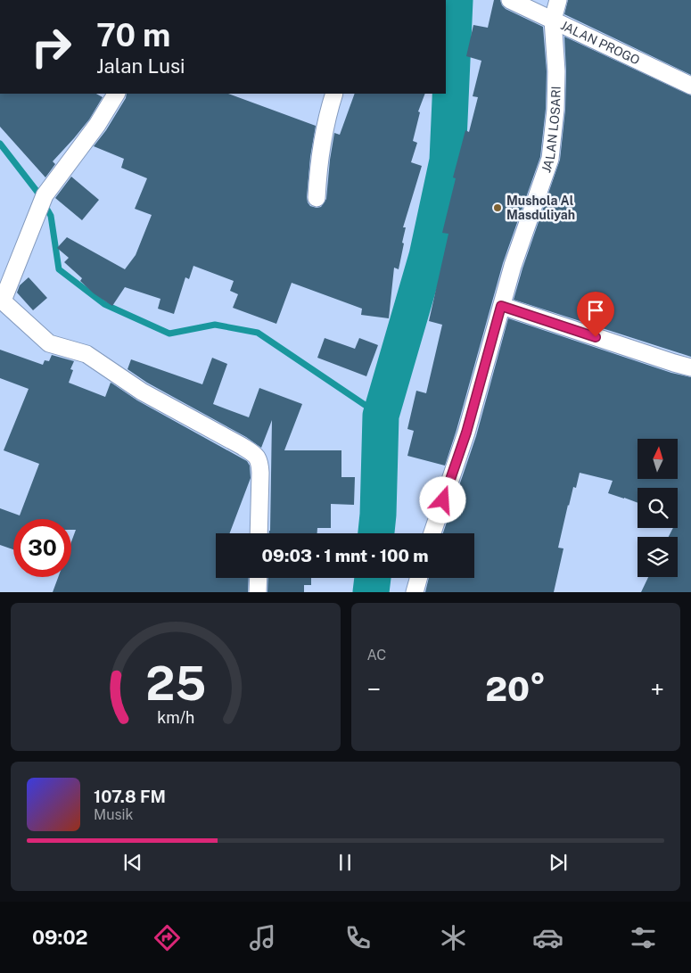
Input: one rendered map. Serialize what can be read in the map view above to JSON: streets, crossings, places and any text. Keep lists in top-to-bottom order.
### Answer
{
  "streets": {
    "street": ["JALAN PROGO", "JALAN LOSARI"]
  },
  "crossings": [
    ["JALAN PROGO", "JALAN LOSARI"]
  ],
  "places": ["Mushola Al Masduliyah"],
  "north": "top",
  "page": {
    "turn": ["70 m", "Jalan Lusi"],
    "limit": "30",
    "trip": "09:03 · 1 mnt · 100 m",
    "tile": "AC",
    "heat": ["−", "20°", "+"],
    "song": ["107.8 FM", "Musik"],
    "tabs": "09:02",
    "gauge": ["25", "km/h"]
  }
}
